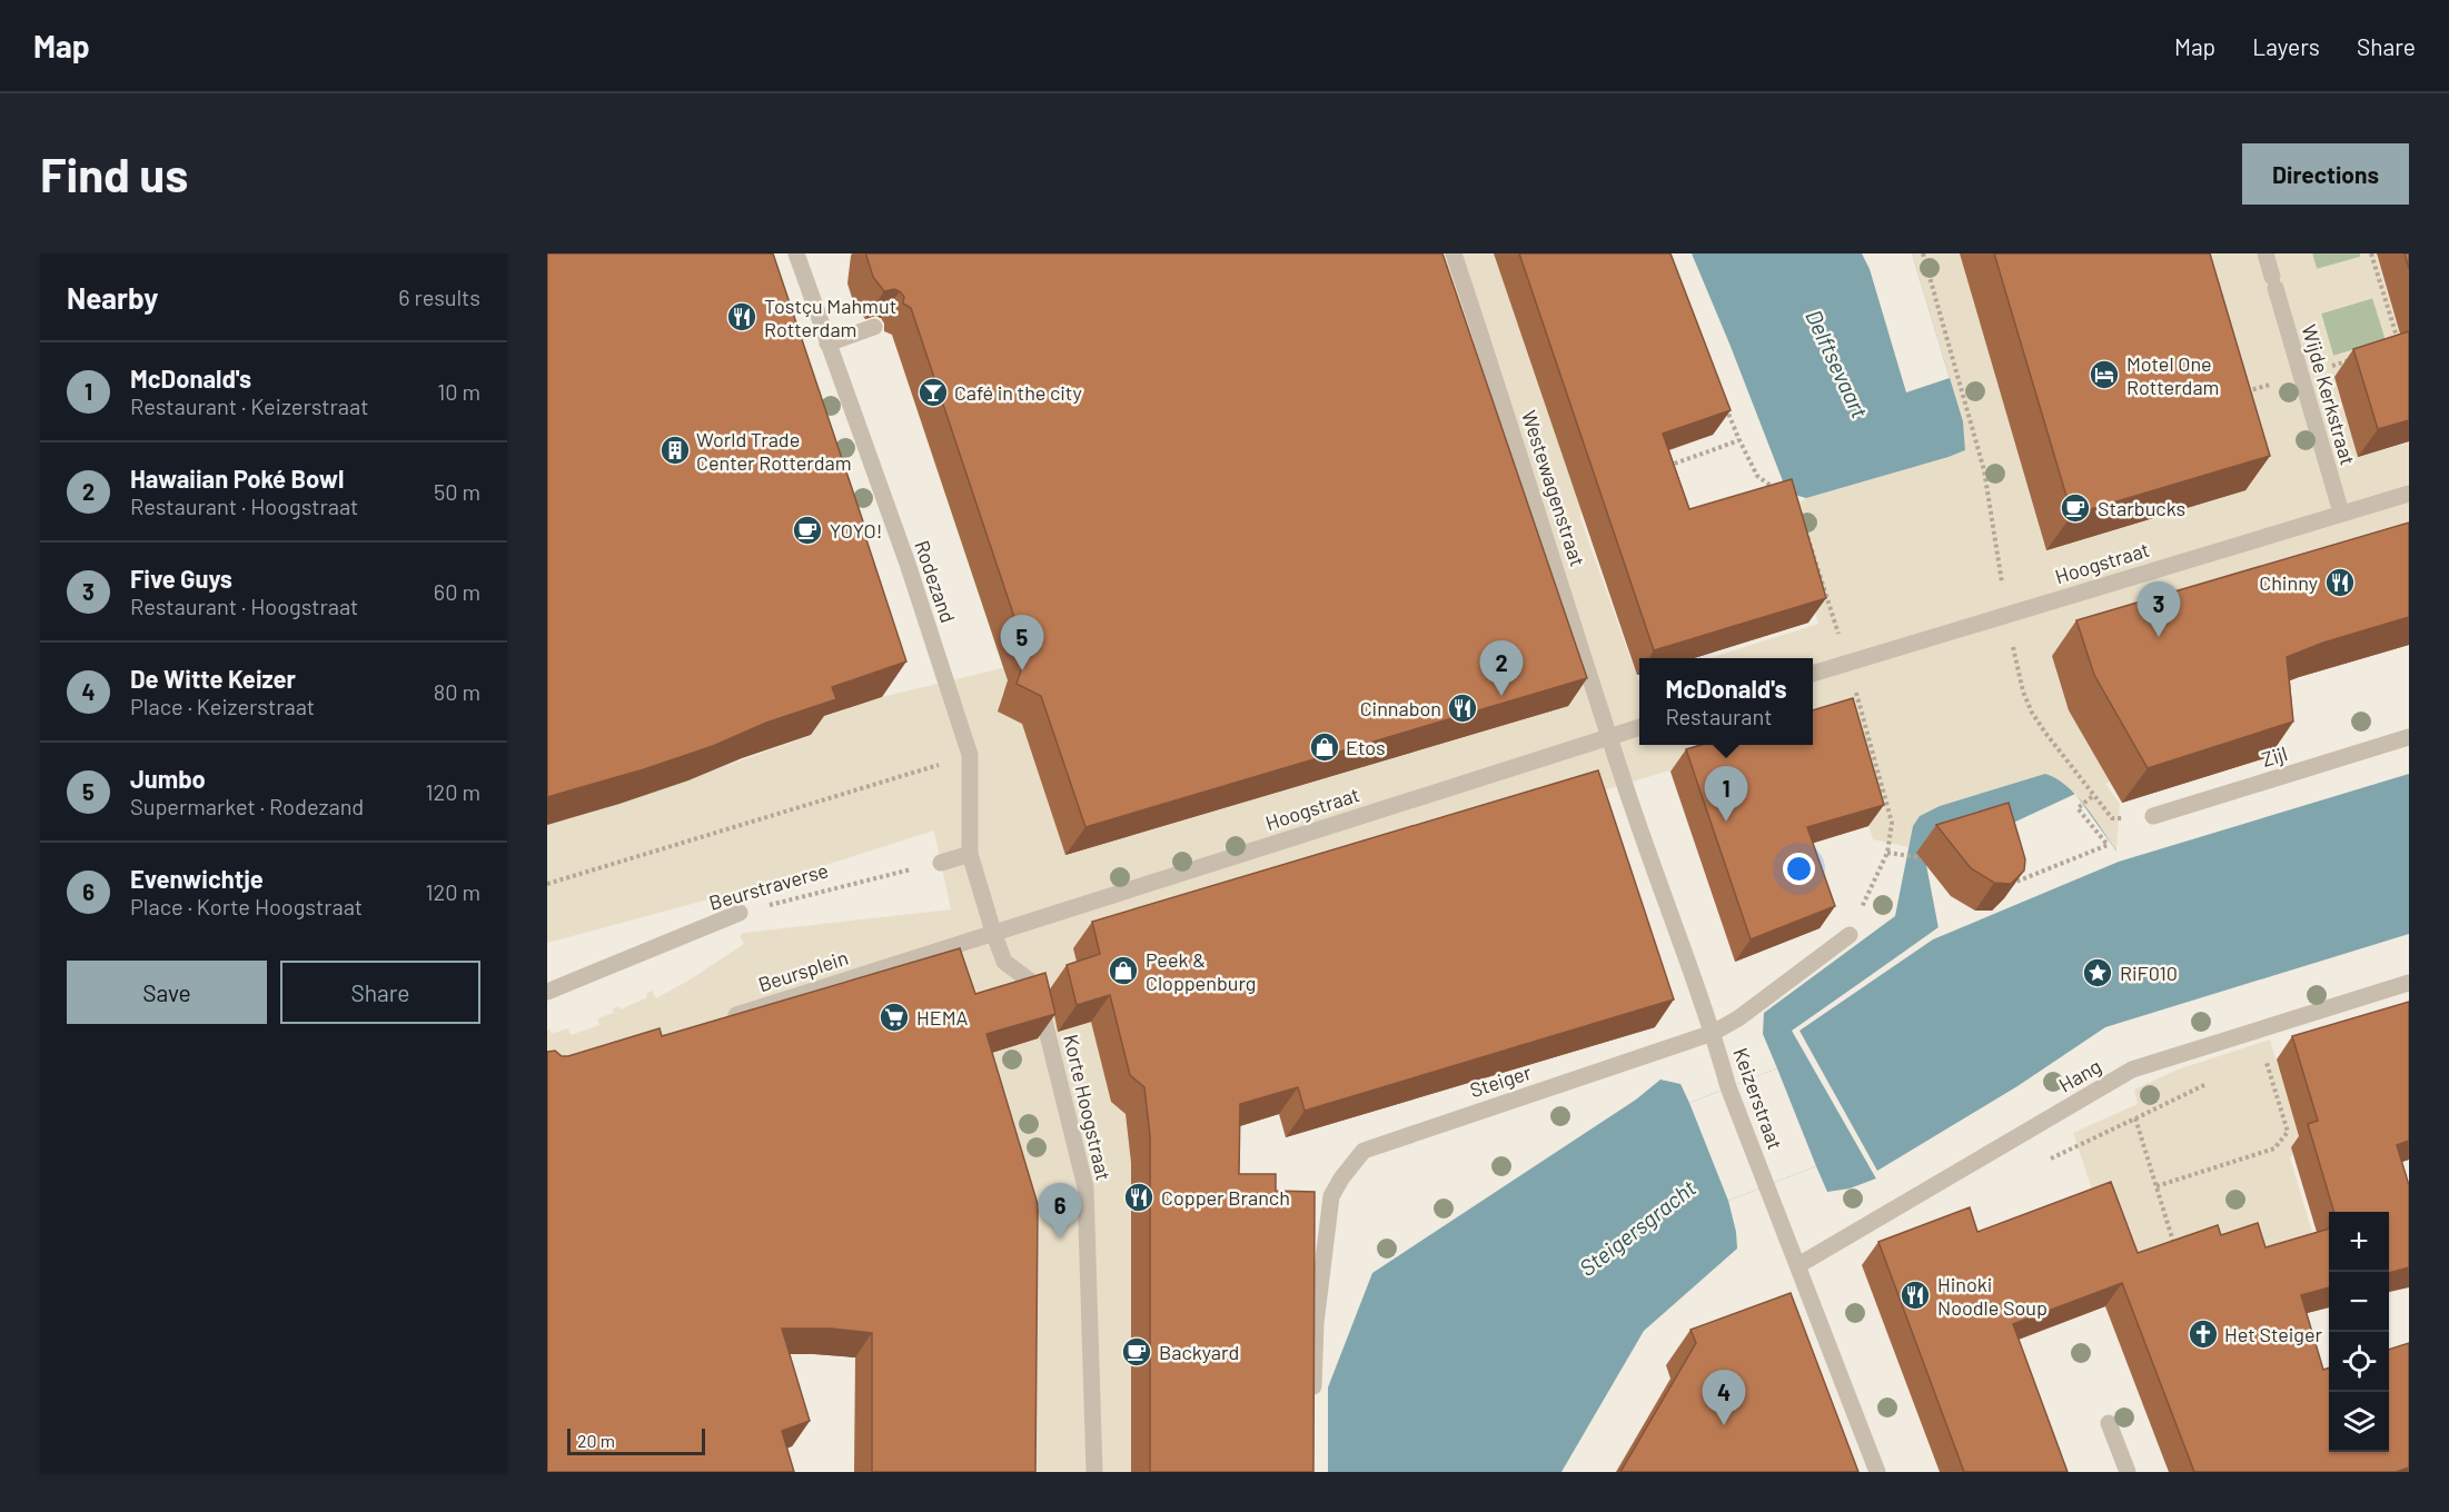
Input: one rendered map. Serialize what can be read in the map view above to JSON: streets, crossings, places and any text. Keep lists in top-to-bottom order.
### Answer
{
  "streets": {
    "street": [
      "Wijde Kerkstraat",
      "Westewagenstraat",
      "Hoogstraat",
      "Rodezand",
      "Zijl",
      "Beurstraverse",
      "Beursplein",
      "Hang",
      "Steiger",
      "Keizerstraat",
      "Korte Hoogstraat"
    ]
  },
  "crossings": [
    ["Wijde Kerkstraat", "Hoogstraat"],
    ["Westewagenstraat", "Hoogstraat"],
    ["Westewagenstraat", "Keizerstraat"],
    ["Hoogstraat", "Rodezand"],
    ["Hoogstraat", "Beursplein"],
    ["Hoogstraat", "Keizerstraat"],
    ["Hoogstraat", "Korte Hoogstraat"],
    ["Rodezand", "Beursplein"],
    ["Rodezand", "Korte Hoogstraat"],
    ["Beursplein", "Korte Hoogstraat"],
    ["Hang", "Keizerstraat"],
    ["Steiger", "Keizerstraat"]
  ],
  "water": ["Delftsevaart", "Steigersgracht"],
  "places": {
    "restaurant": [
      "Tostçu Mahmut Rotterdam",
      "Chinny",
      "Cinnabon",
      "Copper Branch",
      "Hinoki Noodle Soup"
    ],
    "hotel": ["Motel One Rotterdam"],
    "bar": ["Café in the city"],
    "building": ["World Trade Center Rotterdam"],
    "cafe": ["Starbucks", "YOYO!", "Backyard"],
    "shop": ["Etos", "Peek & Cloppenburg"],
    "place": ["RiF010"],
    "supermarket": ["HEMA"],
    "church": ["Het Steiger"]
  },
  "scale_bar": "20 m",
  "page": {
    "header": "Map",
    "nav": ["Map", "Layers", "Share"],
    "buttons": [
      "Directions",
      ["Save", "Share"]
    ],
    "title": "Find us",
    "heading": ["Nearby", "6 results"],
    "list": [
      {
        "mark": "1",
        "name": "McDonald's",
        "note": "Restaurant · Keizerstraat",
        "value": "10 m"
      },
      {
        "mark": "2",
        "name": "Hawaiian Poké Bowl",
        "note": "Restaurant · Hoogstraat",
        "value": "50 m"
      },
      {
        "mark": "3",
        "name": "Five Guys",
        "note": "Restaurant · Hoogstraat",
        "value": "60 m"
      },
      {
        "mark": "4",
        "name": "De Witte Keizer",
        "note": "Place · Keizerstraat",
        "value": "80 m"
      },
      {
        "mark": "5",
        "name": "Jumbo",
        "note": "Supermarket · Rodezand",
        "value": "120 m"
      },
      {
        "mark": "6",
        "name": "Evenwichtje",
        "note": "Place · Korte Hoogstraat",
        "value": "120 m"
      }
    ],
    "pins": [
      "3",
      "5",
      "2",
      "1",
      "6",
      "4"
    ],
    "popup": ["McDonald's", "Restaurant"],
    "map_buttons": ["+", "−"],
    "scale": "20 m"
  }
}
